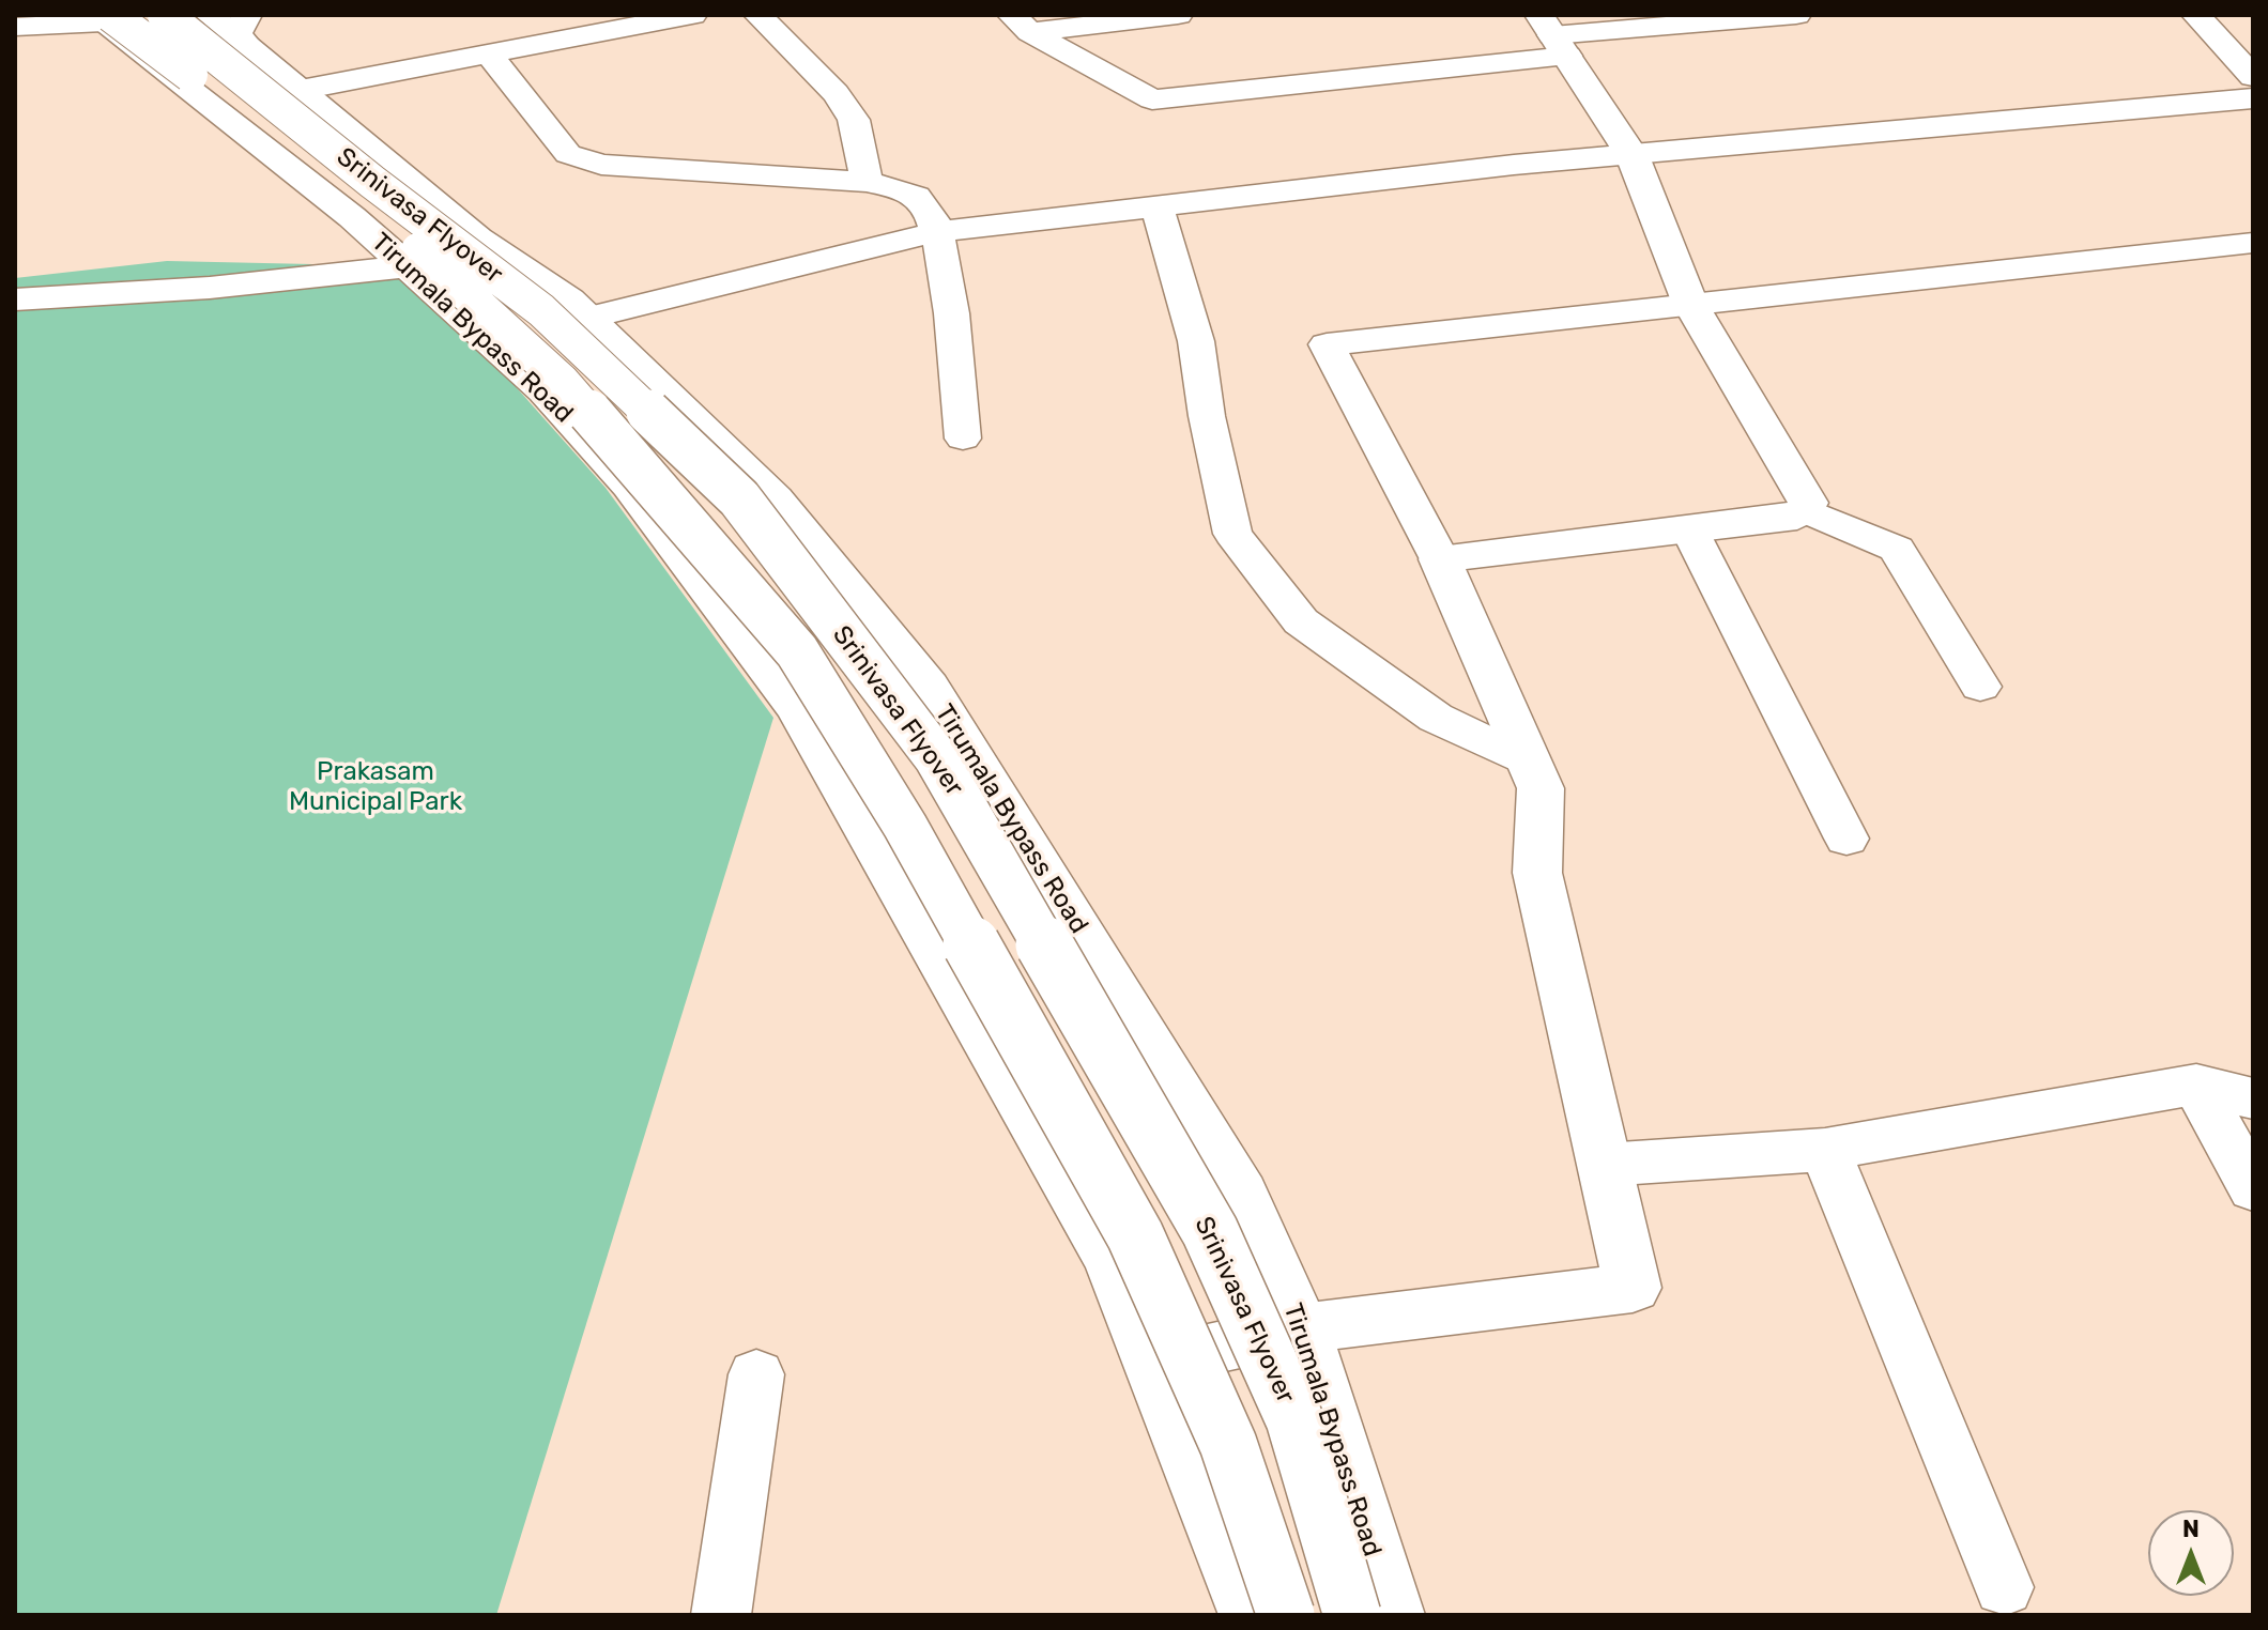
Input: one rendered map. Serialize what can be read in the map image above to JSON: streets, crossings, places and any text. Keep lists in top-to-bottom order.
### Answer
{
  "streets": {
    "street": ["Srinivasa Flyover", "Tirumala Bypass Road"]
  },
  "crossings": [
    ["Srinivasa Flyover", "Tirumala Bypass Road"]
  ],
  "parks": ["Prakasam Municipal Park"],
  "north": "top"
}
